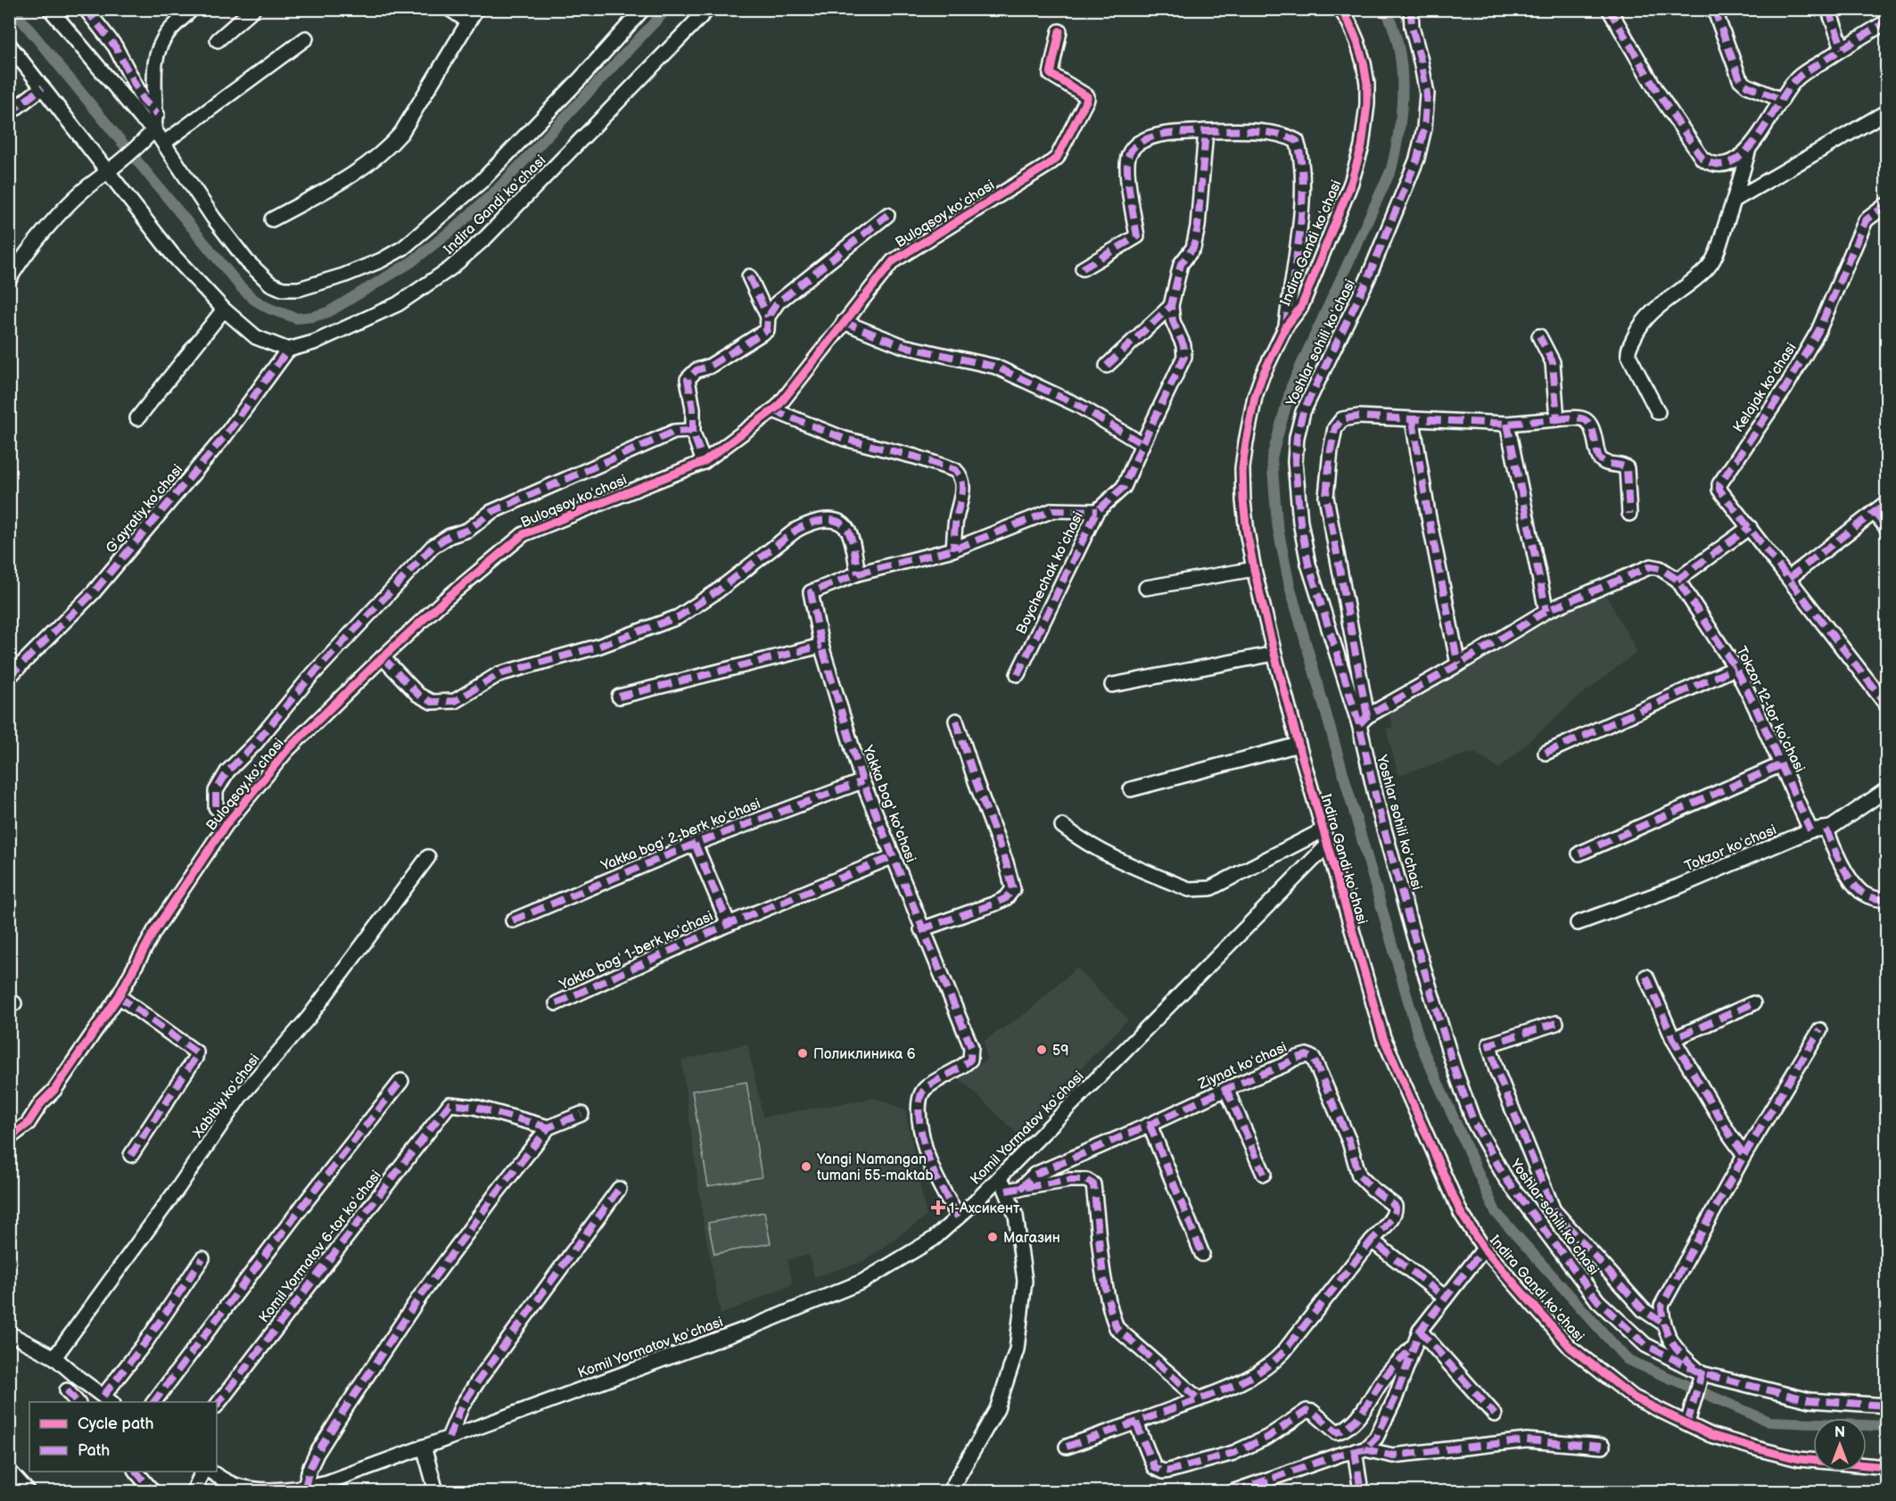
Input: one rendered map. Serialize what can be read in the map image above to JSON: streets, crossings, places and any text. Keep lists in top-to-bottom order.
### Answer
{
  "streets": {
    "street": [
      "Indira Gandi koʻchasi",
      "Buloqsoy koʻchasi",
      "Yoshlar sohili koʻchasi",
      "Kelajak koʻchasi",
      "Gʻayratiy koʻchasi",
      "Boychechak koʻchasi",
      "Tokzor 12-tor koʻchasi",
      "Yakka bog' ko'chasi",
      "Yakka bogʻ 2-berk koʻchasi",
      "Tokzor koʻchasi",
      "Yakka bogʻ 1-berk koʻchasi",
      "Ziynat koʻchasi",
      "Xabibiy koʻchasi",
      "Komil Yormatov koʻchasi",
      "Komil Yormatov 6-tor koʻchasi"
    ]
  },
  "crossings": [
    ["Indira Gandi koʻchasi", "Gʻayratiy koʻchasi"],
    ["Indira Gandi koʻchasi", "Komil Yormatov koʻchasi"],
    ["Boychechak koʻchasi", "Yakka bog' ko'chasi"],
    ["Tokzor 12-tor koʻchasi", "Tokzor koʻchasi"],
    ["Yakka bog' ko'chasi", "Yakka bogʻ 2-berk koʻchasi"],
    ["Yakka bog' ko'chasi", "Yakka bogʻ 1-berk koʻchasi"],
    ["Yakka bog' ko'chasi", "Komil Yormatov koʻchasi"],
    ["Yakka bogʻ 2-berk koʻchasi", "Yakka bogʻ 1-berk koʻchasi"]
  ],
  "places": {
    "other": [
      "59",
      "Поликлиника 6",
      "Yangi Namangan tumani 55-maktab",
      "Магазин"
    ],
    "health": ["1-Ахсикент"]
  },
  "legend": ["Cycle path", "Path"],
  "north": "top"
}
